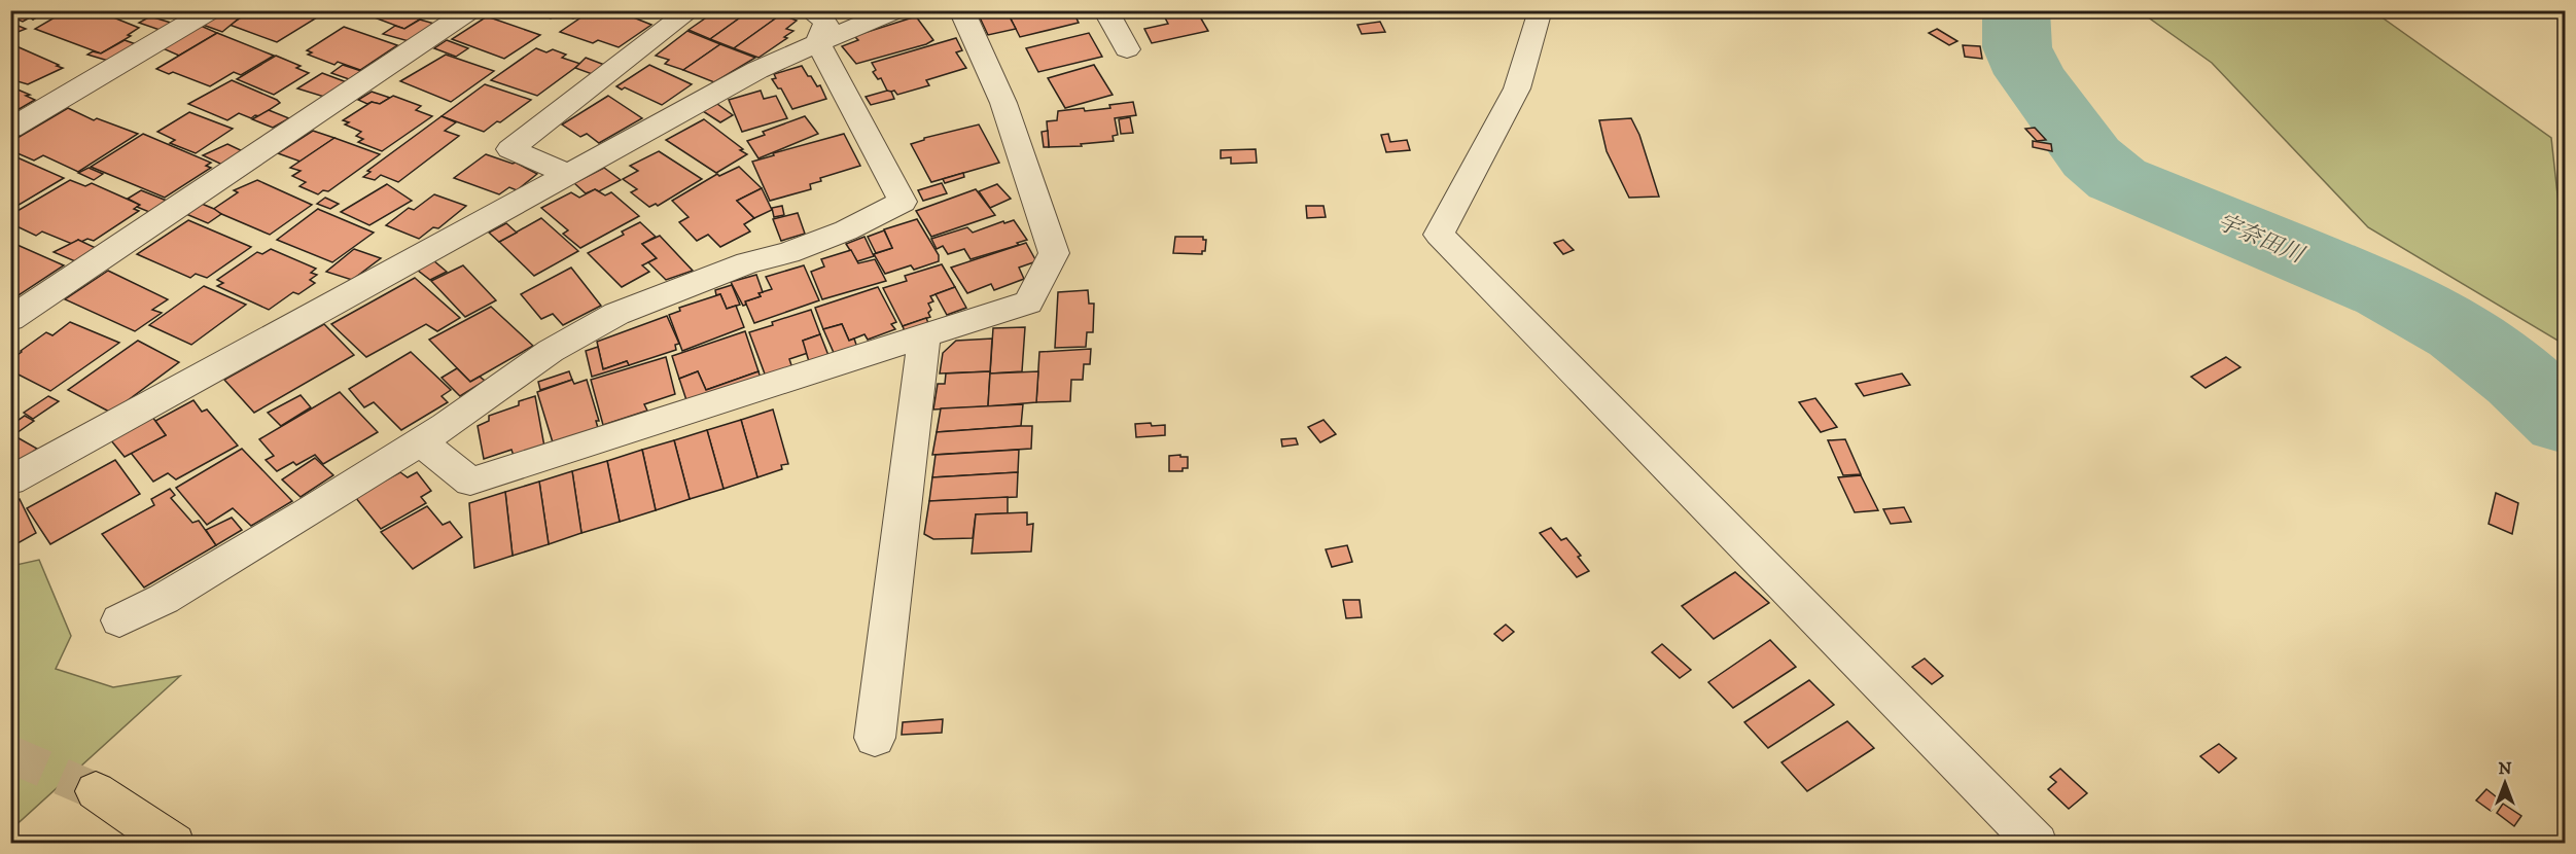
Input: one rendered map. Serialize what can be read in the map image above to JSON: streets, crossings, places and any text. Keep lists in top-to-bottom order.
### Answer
{
  "water": ["宇奈田川"],
  "north": "top"
}
